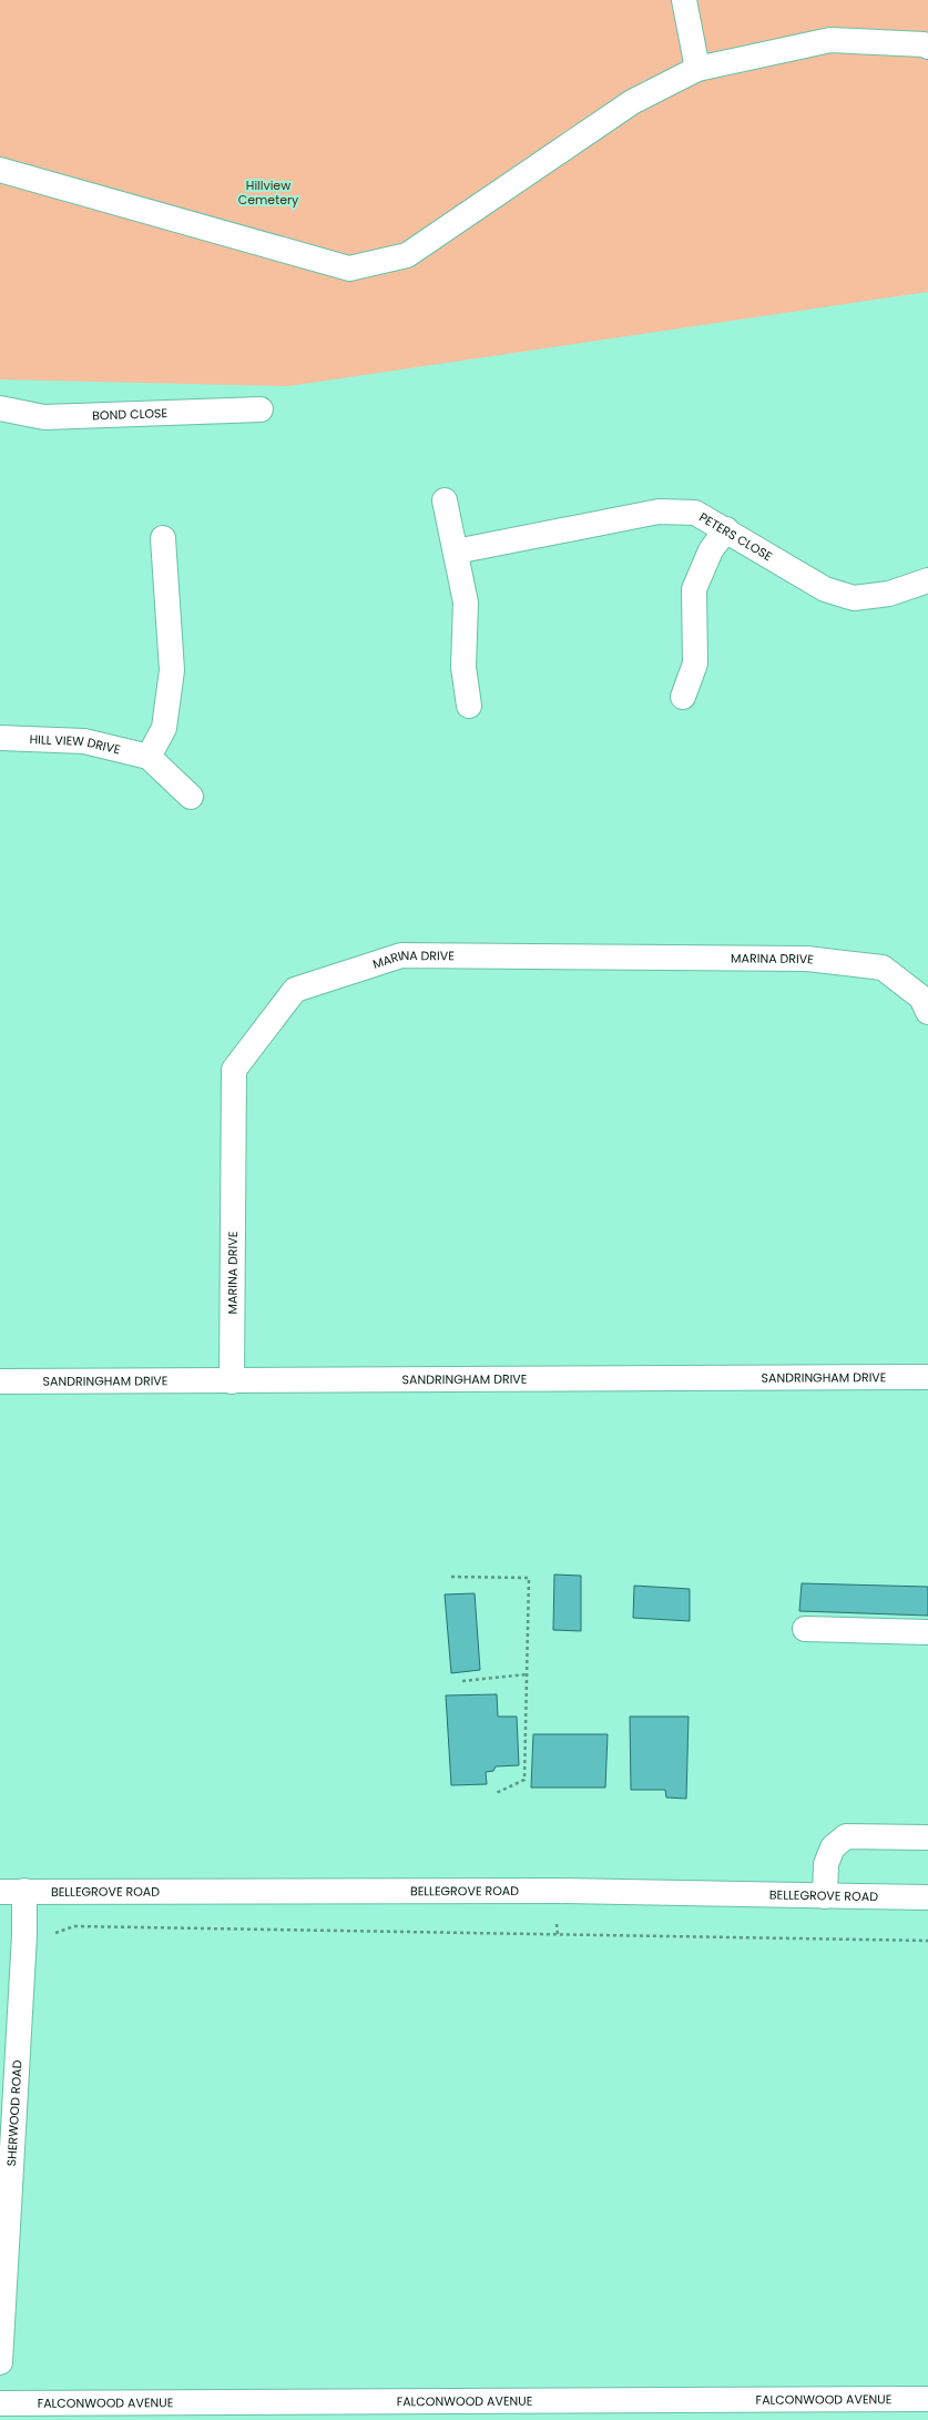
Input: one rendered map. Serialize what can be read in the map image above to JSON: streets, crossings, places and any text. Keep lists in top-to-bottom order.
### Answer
{
  "streets": {
    "street": [
      "BOND CLOSE",
      "PETERS CLOSE",
      "HILL VIEW DRIVE",
      "MARINA DRIVE",
      "SANDRINGHAM DRIVE",
      "BELLEGROVE ROAD",
      "SHERWOOD ROAD",
      "FALCONWOOD AVENUE"
    ]
  },
  "crossings": [
    ["MARINA DRIVE", "SANDRINGHAM DRIVE"],
    ["BELLEGROVE ROAD", "SHERWOOD ROAD"]
  ],
  "parks": ["Hillview Cemetery"]
}
